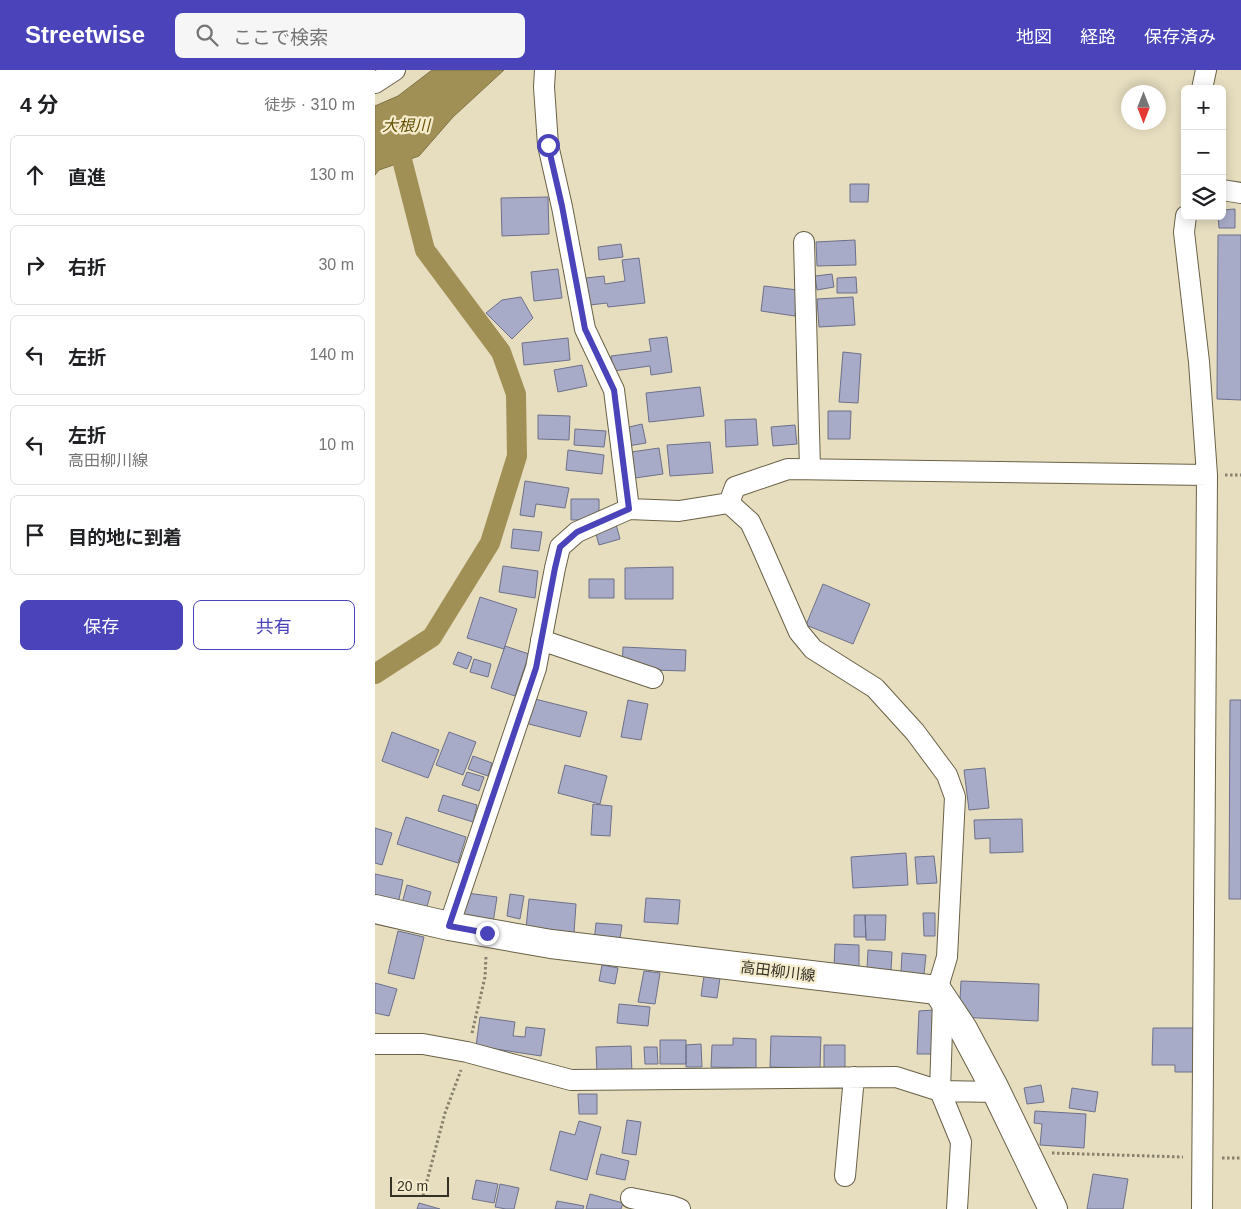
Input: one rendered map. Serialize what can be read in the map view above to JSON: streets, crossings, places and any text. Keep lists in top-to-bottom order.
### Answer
{
  "streets": {
    "main road": ["高田柳川線"]
  },
  "water": ["大根川"],
  "scale_bar": "20 m",
  "north": "bottom",
  "page": {
    "header": "Streetwise",
    "search": "ここで検索",
    "nav": ["地図", "経路", "保存済み"],
    "heading": ["4 分", "徒歩 · 310 m"],
    "map_buttons": ["+", "−"],
    "list": [
      ["直進", "130 m"],
      ["右折", "30 m"],
      ["左折", "140 m"],
      ["左折", "高田柳川線", "10 m"],
      "目的地に到着"
    ],
    "buttons": ["保存", "共有"],
    "scale": "20 m"
  }
}
